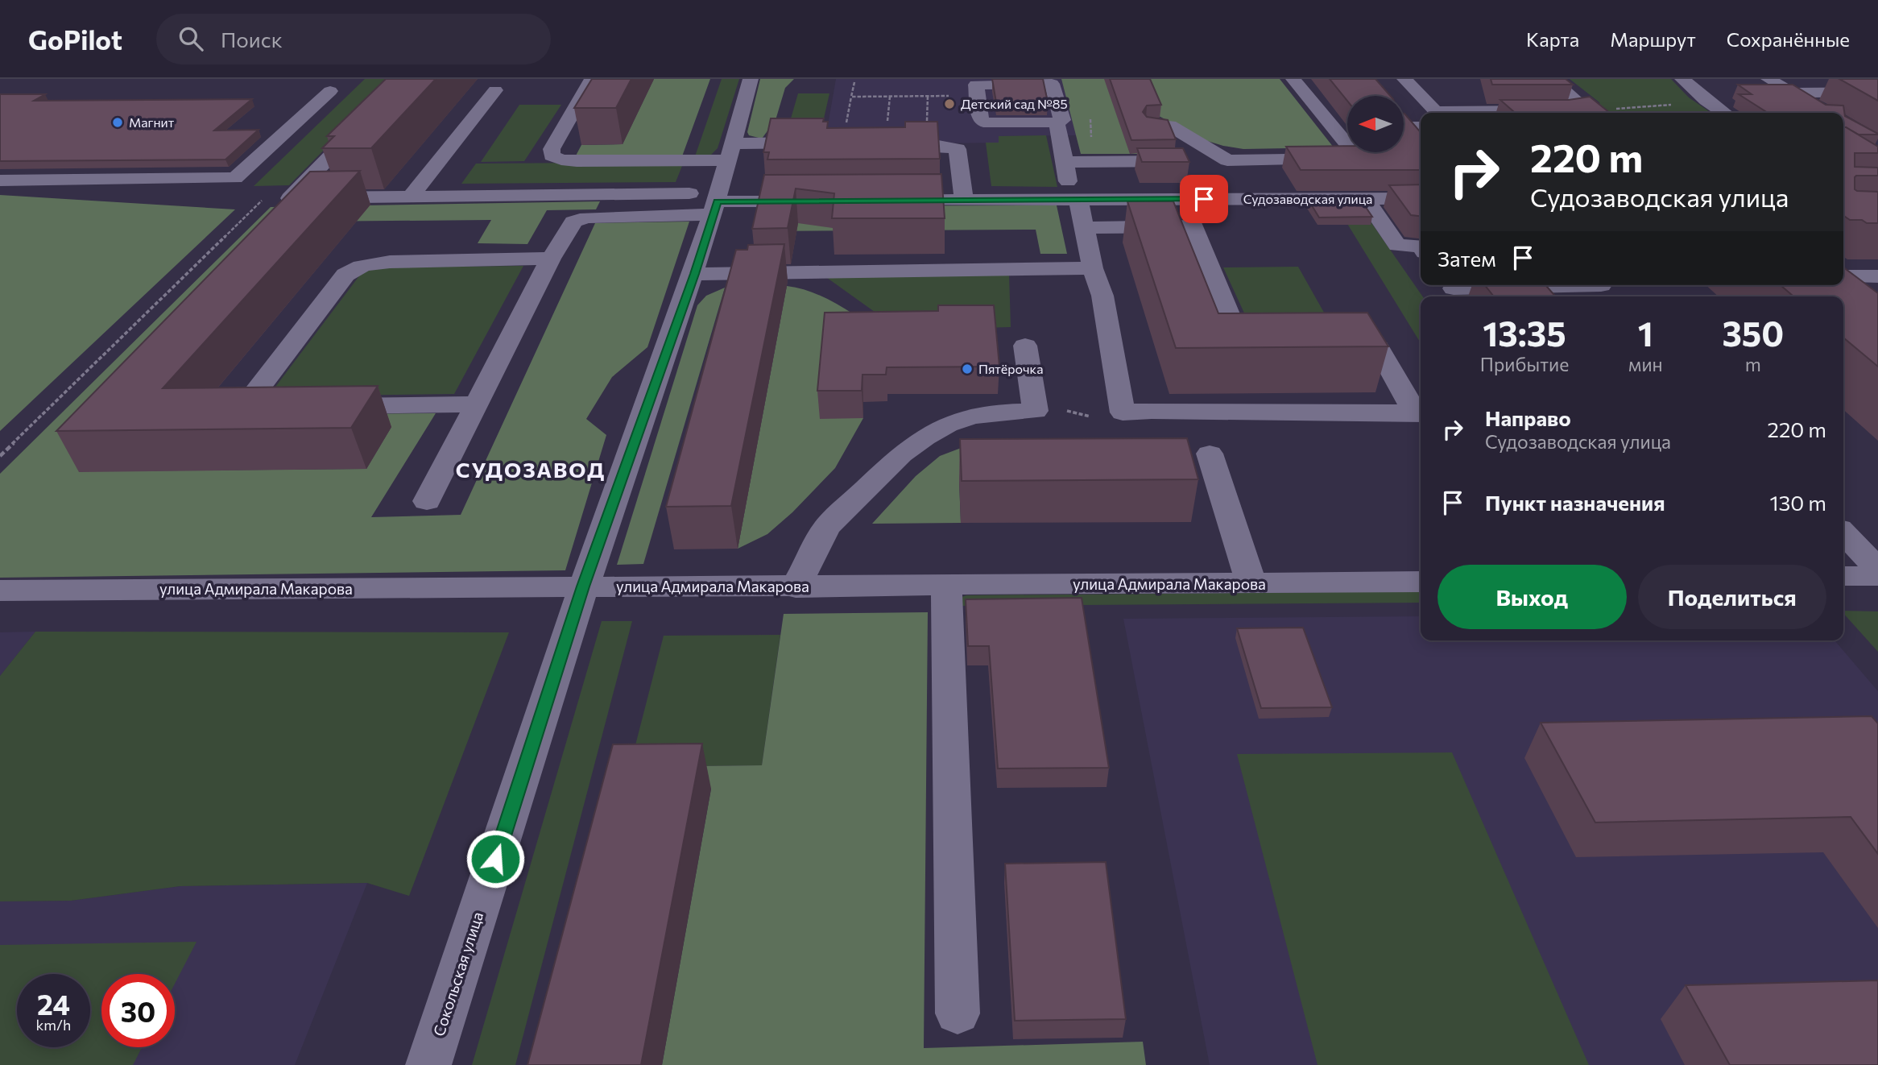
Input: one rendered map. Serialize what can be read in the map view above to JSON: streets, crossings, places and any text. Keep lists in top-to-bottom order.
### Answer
{
  "streets": {
    "street": ["Судозаводская улица", "улица Адмирала Макарова", "Сокольская улица"]
  },
  "crossings": [
    ["улица Адмирала Макарова", "Сокольская улица"]
  ],
  "districts": ["СУДОЗАВОД"],
  "places": ["Детский сад №85", "Магнит", "Пятёрочка"],
  "north": "left",
  "page": {
    "header": "GoPilot",
    "search": "Поиск",
    "nav": ["Карта", "Маршрут", "Сохранённые"],
    "turn": ["220 m", "Судозаводская улица"],
    "then": "Затем",
    "eta": [
      "13:35",
      "Прибытие",
      "1",
      "мин",
      "350",
      "m"
    ],
    "list": [
      {
        "name": "Направо",
        "note": "Судозаводская улица",
        "value": "220 m"
      },
      {
        "name": "Пункт назначения",
        "value": "130 m"
      }
    ],
    "buttons": ["Выход", "Поделиться"],
    "speed": "24 km/h",
    "limit": "30"
  }
}
